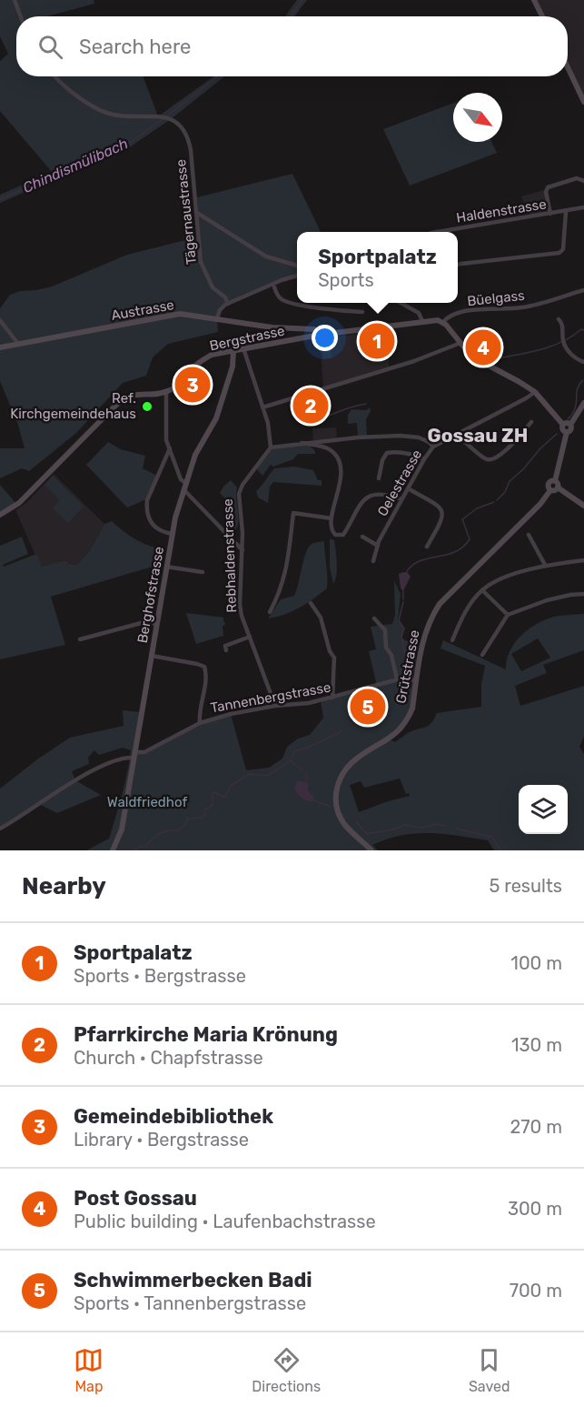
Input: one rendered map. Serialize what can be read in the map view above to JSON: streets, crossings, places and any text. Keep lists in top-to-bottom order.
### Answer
{
  "streets": {
    "street": [
      "Haldenstrasse",
      "Tägernaustrasse",
      "Büelgass",
      "Austrasse",
      "Bergstrasse",
      "Oelestrasse",
      "Rebhaldenstrasse",
      "Berghofstrasse",
      "Grütstrasse",
      "Tannenbergstrasse"
    ]
  },
  "crossings": [
    ["Büelgass", "Bergstrasse"],
    ["Austrasse", "Bergstrasse"],
    ["Bergstrasse", "Berghofstrasse"],
    ["Rebhaldenstrasse", "Tannenbergstrasse"],
    ["Berghofstrasse", "Tannenbergstrasse"],
    ["Grütstrasse", "Tannenbergstrasse"]
  ],
  "districts": ["Gossau ZH"],
  "water": ["Chindismülibach"],
  "parks": ["Waldfriedhof"],
  "places": ["Ref. Kirchgemeindehaus"],
  "north": "bottom right",
  "page": {
    "search": "Search here",
    "popup": ["Sportpalatz", "Sports"],
    "pins": [
      "1",
      "4",
      "3",
      "2",
      "5"
    ],
    "heading": ["Nearby", "5 results"],
    "list": [
      {
        "mark": "1",
        "name": "Sportpalatz",
        "note": "Sports · Bergstrasse",
        "value": "100 m"
      },
      {
        "mark": "2",
        "name": "Pfarrkirche Maria Krönung",
        "note": "Church · Chapfstrasse",
        "value": "130 m"
      },
      {
        "mark": "3",
        "name": "Gemeindebibliothek",
        "note": "Library · Bergstrasse",
        "value": "270 m"
      },
      {
        "mark": "4",
        "name": "Post Gossau",
        "note": "Public building · Laufenbachstrasse",
        "value": "300 m"
      },
      {
        "mark": "5",
        "name": "Schwimmerbecken Badi",
        "note": "Sports · Tannenbergstrasse",
        "value": "700 m"
      }
    ],
    "nav": ["Map", "Directions", "Saved"]
  }
}
